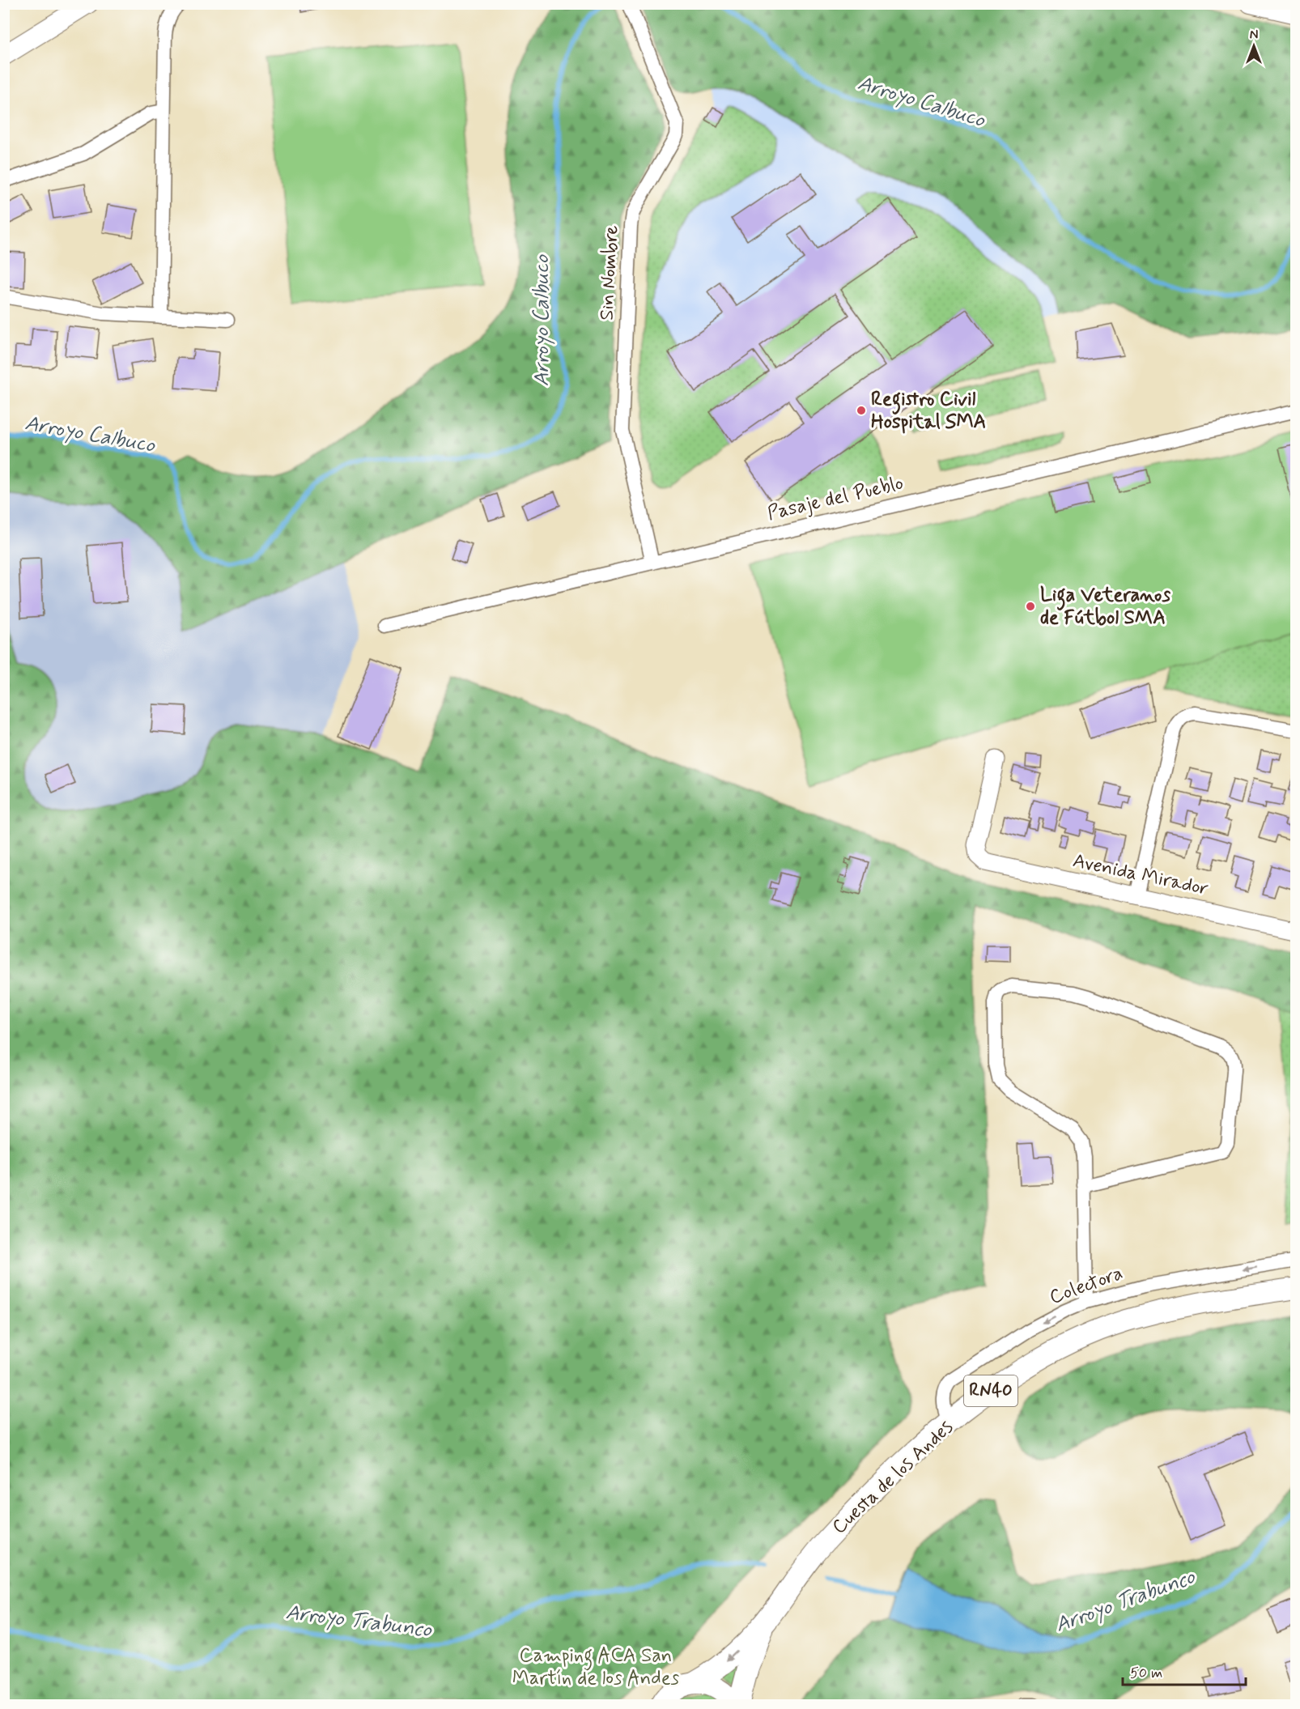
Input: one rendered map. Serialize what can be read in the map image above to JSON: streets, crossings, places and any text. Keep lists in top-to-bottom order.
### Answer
{
  "streets": {
    "main road": ["RN40", "Cuesta de los Andes"],
    "street": [
      "Sin Nombre",
      "Pasaje del Pueblo",
      "Avenida Mirador",
      "Colectora"
    ]
  },
  "crossings": [
    ["Sin Nombre", "Pasaje del Pueblo"],
    ["Colectora", "Cuesta de los Andes"],
    ["RN40", "Cuesta de los Andes"]
  ],
  "one_way": ["Colectora"],
  "water": ["Arroyo Calbuco", "Arroyo Trabunco"],
  "parks": ["Camping ACA San Martín de los Andes"],
  "places": ["Registro Civil Hospital SMA", "Liga Veteranos de Fútbol SMA"],
  "scale_bar": "50 m",
  "north": "top"
}
